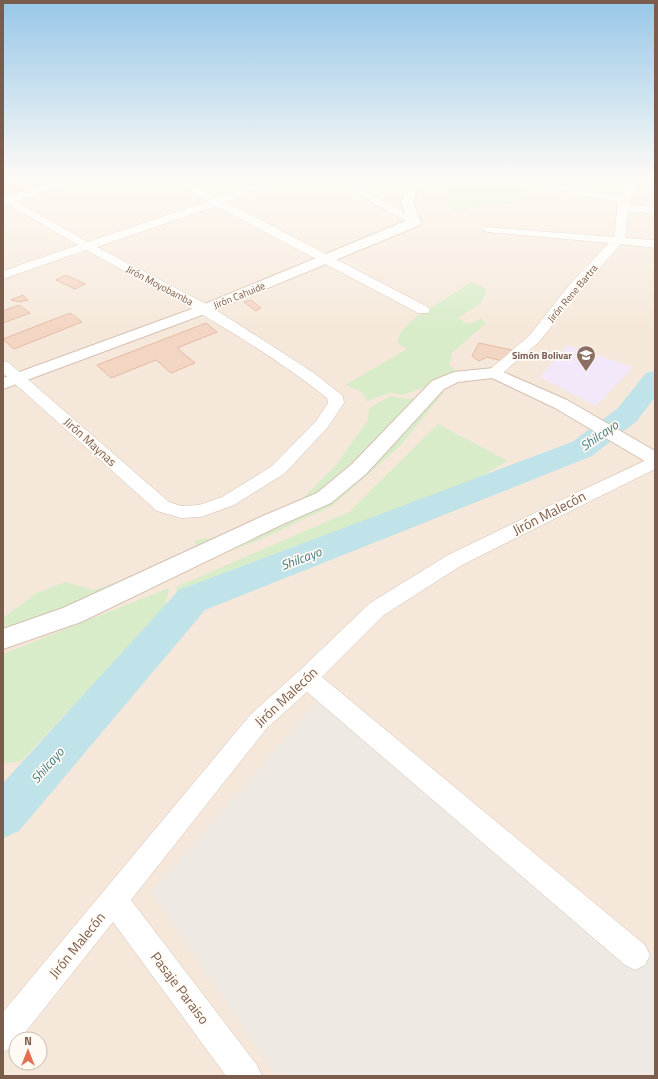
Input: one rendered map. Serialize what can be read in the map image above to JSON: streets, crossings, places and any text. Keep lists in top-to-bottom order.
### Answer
{
  "streets": {
    "street": [
      "Jirón Moyobamba",
      "Jirón Rene Bartra",
      "Jirón Cahuide",
      "Jirón Maynas",
      "Jirón Malecón",
      "Pasaje Paraiso"
    ]
  },
  "crossings": [
    ["Jirón Moyobamba", "Jirón Cahuide"],
    ["Jirón Moyobamba", "Jirón Maynas"],
    ["Jirón Cahuide", "Jirón Maynas"],
    ["Jirón Malecón", "Pasaje Paraiso"]
  ],
  "water": ["Shilcayo"],
  "places": {
    "school or university": ["Simón Bolivar"]
  },
  "north": "top"
}
